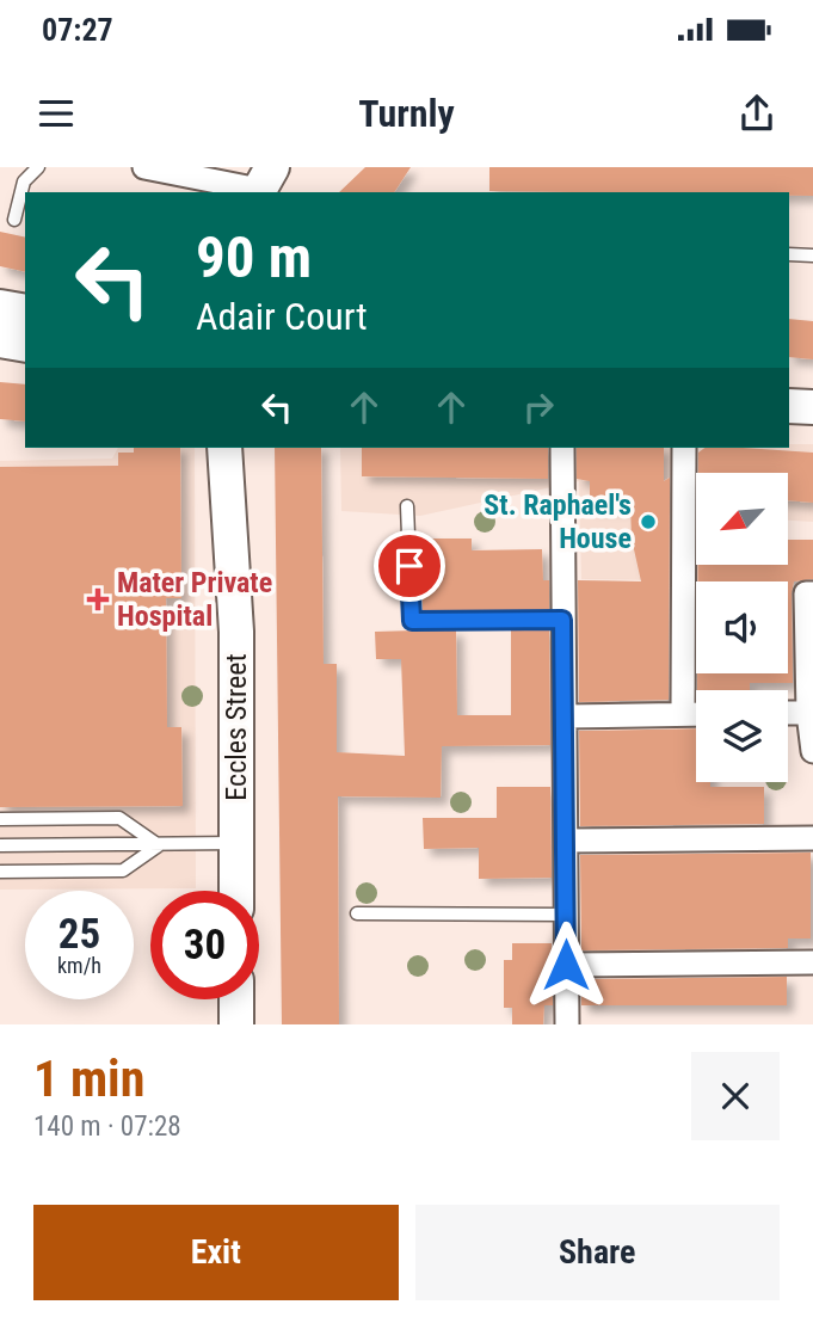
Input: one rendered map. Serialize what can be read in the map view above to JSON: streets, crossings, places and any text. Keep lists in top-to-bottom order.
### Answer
{
  "streets": {
    "street": ["Eccles Street"]
  },
  "places": {
    "other": ["St. Raphael's House"],
    "health": ["Mater Private Hospital"]
  },
  "north": "bottom left",
  "page": {
    "status": "07:27",
    "header": "Turnly",
    "turn": ["90 m", "Adair Court"],
    "speed": "25 km/h",
    "limit": "30",
    "heading": ["1 min", "140 m · 07:28"],
    "buttons": ["Exit", "Share"]
  }
}
